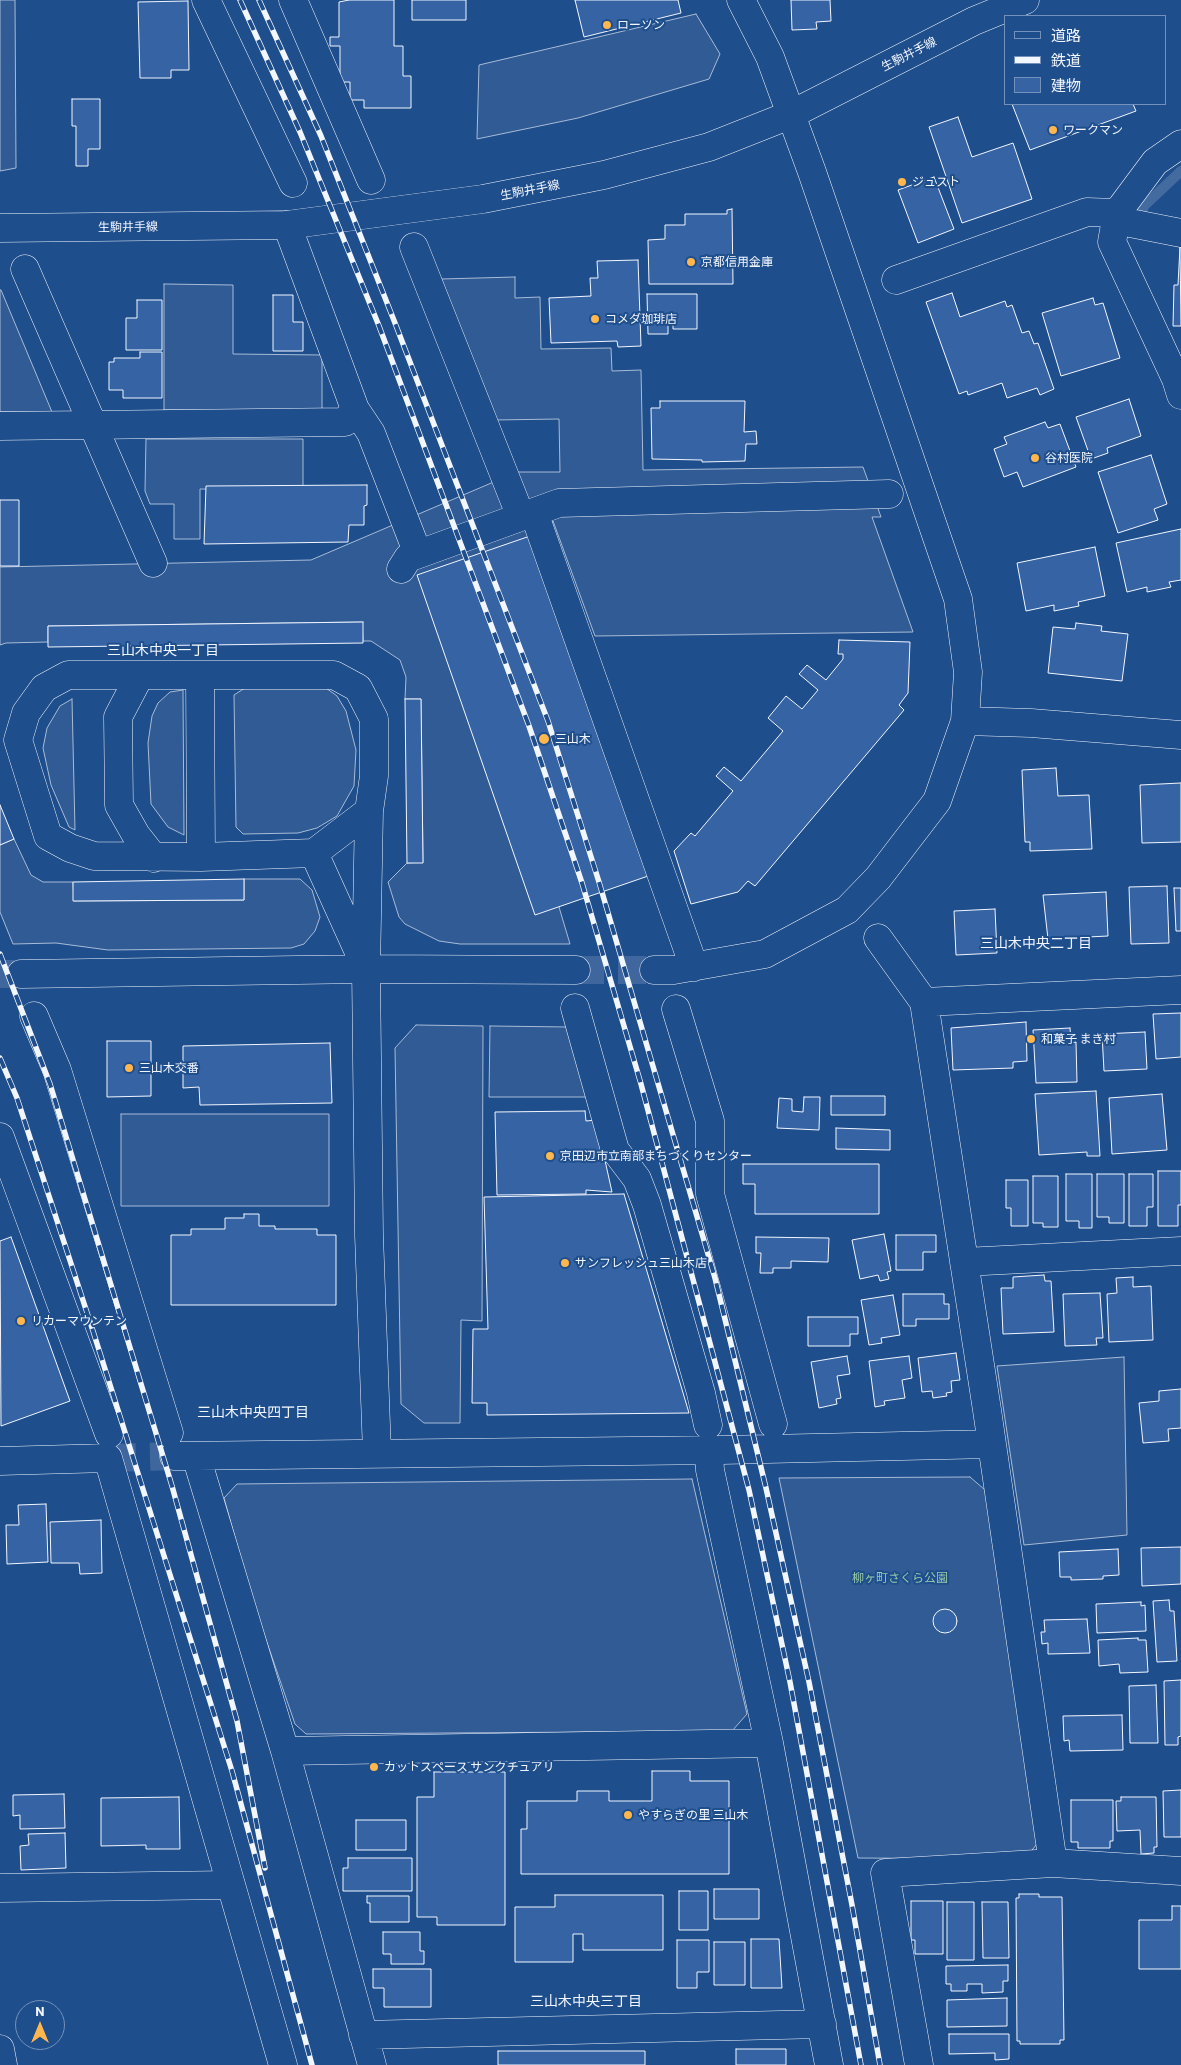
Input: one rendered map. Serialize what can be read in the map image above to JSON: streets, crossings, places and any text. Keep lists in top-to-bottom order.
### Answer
{
  "streets": {
    "street": ["生駒井手線"]
  },
  "districts": [
    "三山木中央一丁目",
    "三山木中央二丁目",
    "三山木中央四丁目",
    "三山木中央三丁目"
  ],
  "parks": ["柳ヶ町さくら公園"],
  "places": [
    "ローソン",
    "ワークマン",
    "ジュスト",
    "京都信用金庫",
    "コメダ珈琲店",
    "谷村医院",
    "三山木",
    "和菓子 まき村",
    "三山木交番",
    "京田辺市立南部まちづくりセンター",
    "サンフレッシュ三山木店",
    "リカーマウンテン",
    "カットスペース サンクチュアリ",
    "やすらぎの里 三山木"
  ],
  "legend": ["道路", "鉄道", "建物"],
  "north": "top"
}
